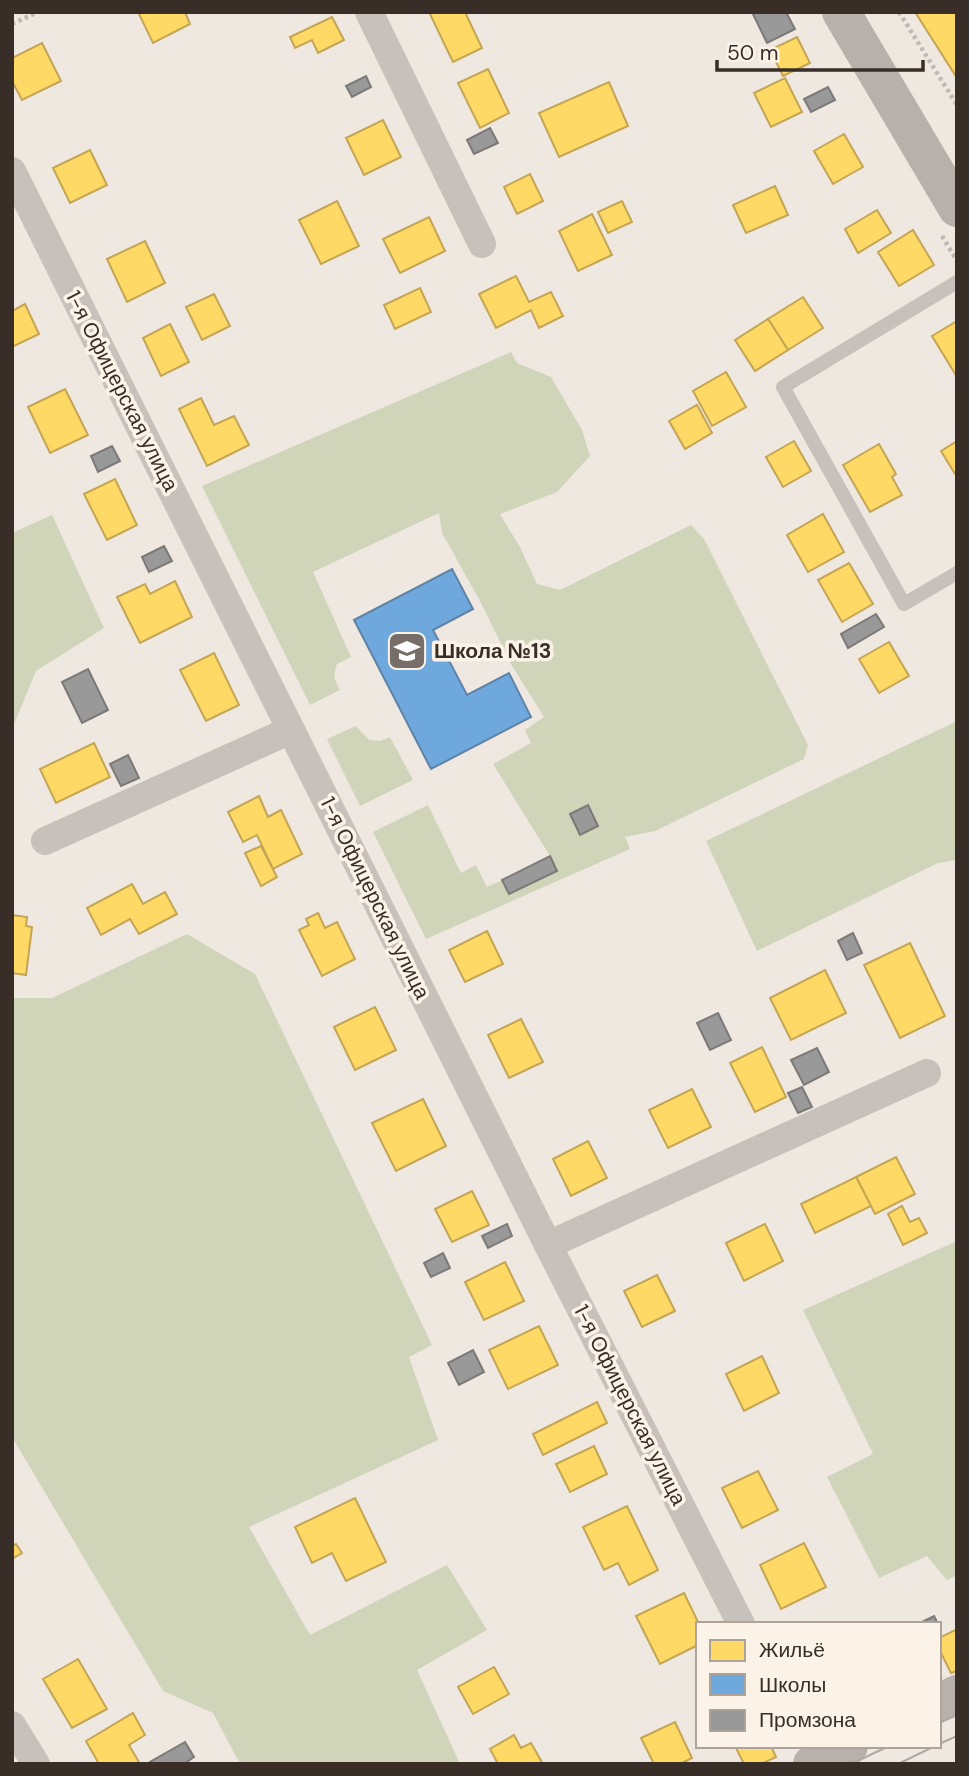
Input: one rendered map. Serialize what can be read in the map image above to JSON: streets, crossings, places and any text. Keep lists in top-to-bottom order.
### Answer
{
  "streets": {
    "street": ["1-я Офицерская улица"]
  },
  "places": {
    "school or university": ["Школа №13"]
  },
  "legend": ["Жильё", "Школы", "Промзона"],
  "scale_bar": "50 m"
}
